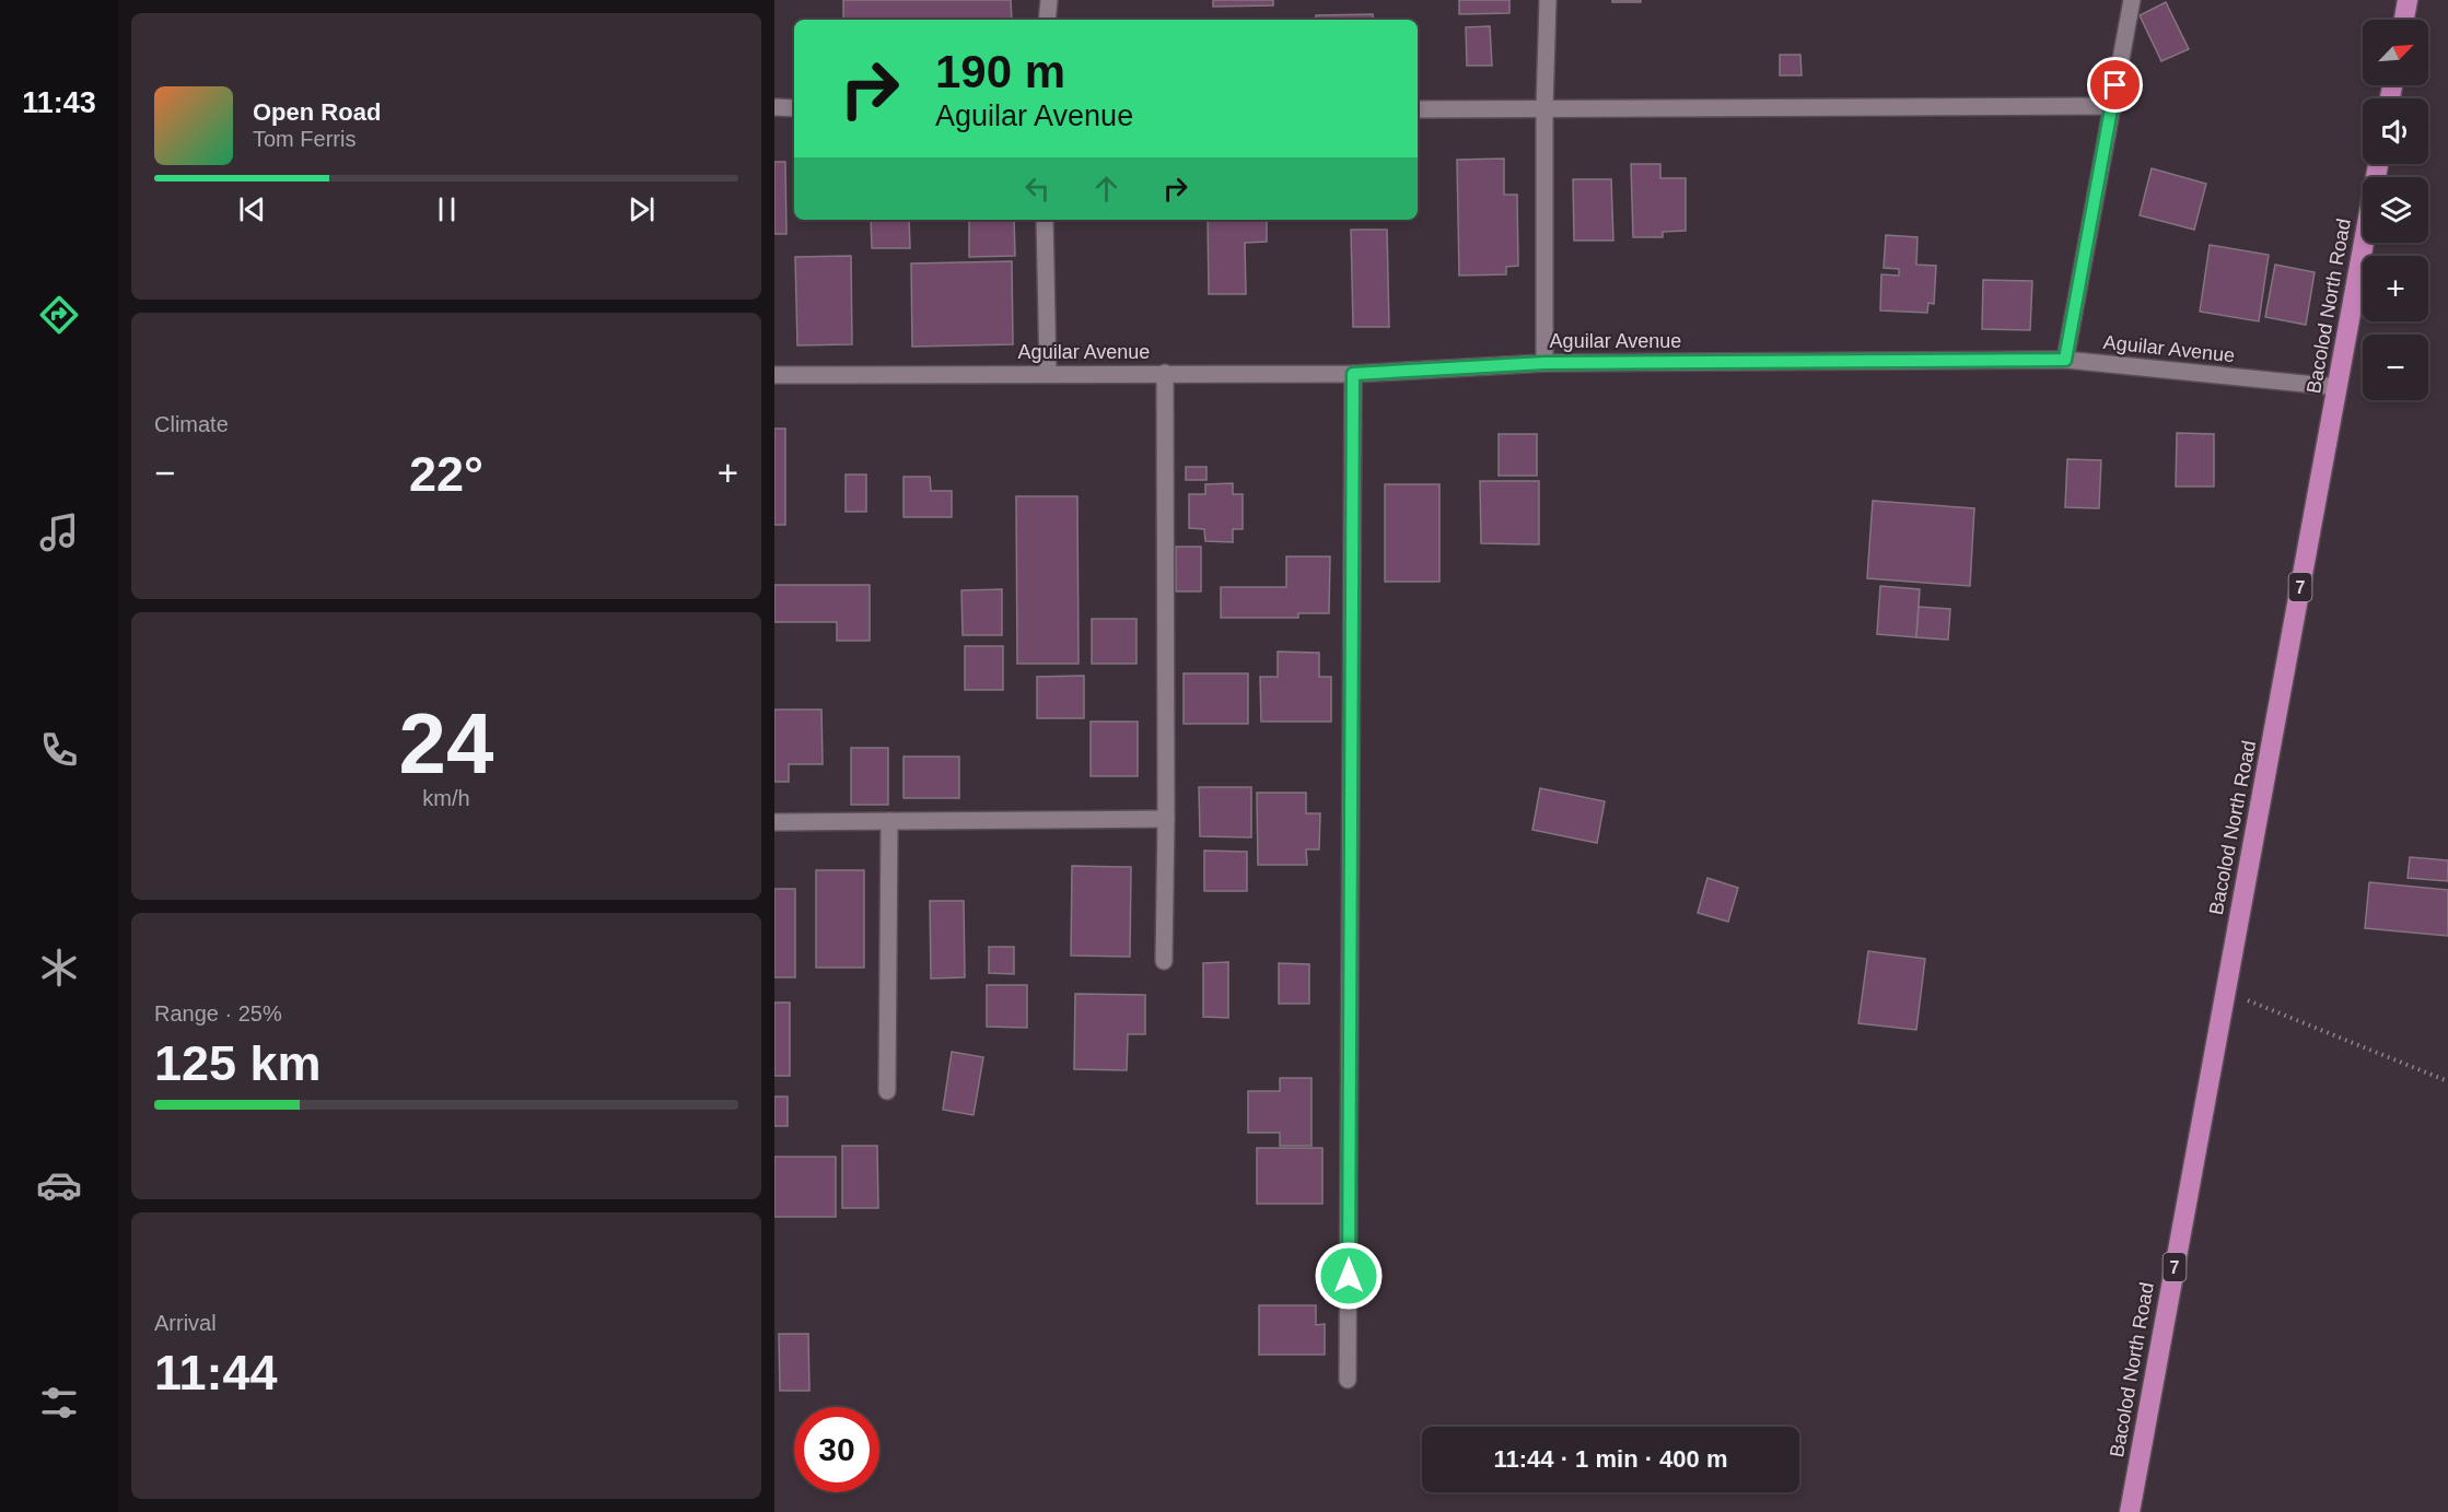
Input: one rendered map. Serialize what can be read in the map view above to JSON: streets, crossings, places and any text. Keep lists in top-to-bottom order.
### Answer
{
  "streets": {
    "highway": ["Bacolod North Road", "7"],
    "street": ["Aguilar Avenue"]
  },
  "crossings": [
    ["Bacolod North Road", "Aguilar Avenue"]
  ],
  "north": "top right",
  "page": {
    "tabs": "11:43",
    "map_buttons": ["+", "−"],
    "turn": ["190 m", "Aguilar Avenue"],
    "song": ["Open Road", "Tom Ferris"],
    "tile": [
      "Climate",
      ["24", "km/h"],
      ["Range · 25%", "125 km"],
      ["Arrival", "11:44"]
    ],
    "heat": ["−", "22°", "+"],
    "limit": "30",
    "trip": "11:44 · 1 min · 400 m"
  }
}
